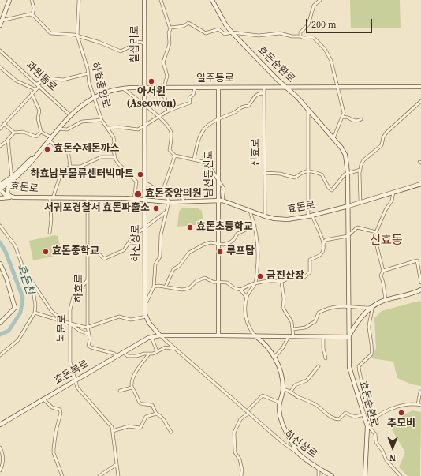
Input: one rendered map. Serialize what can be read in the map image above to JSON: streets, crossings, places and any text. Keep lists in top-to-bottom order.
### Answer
{
  "streets": {
    "street": [
      "칠십리로",
      "효돈순환로",
      "과원동로",
      "일주동로",
      "하효중앙로",
      "신효로",
      "남선동산로",
      "효돈로",
      "하신상로",
      "하효로",
      "북문로",
      "효돈북로"
    ]
  },
  "crossings": [
    ["칠십리로", "일주동로"],
    ["칠십리로", "하신상로"],
    ["효돈순환로", "일주동로"],
    ["효돈순환로", "효돈로"],
    ["과원동로", "일주동로"],
    ["일주동로", "하효중앙로"],
    ["일주동로", "신효로"],
    ["일주동로", "남선동산로"],
    ["일주동로", "효돈로"],
    ["일주동로", "하신상로"],
    ["신효로", "효돈로"],
    ["남선동산로", "효돈로"],
    ["효돈로", "하신상로"],
    ["효돈로", "하효로"],
    ["하효로", "북문로"],
    ["하효로", "효돈북로"],
    ["북문로", "효돈북로"]
  ],
  "districts": ["신효동"],
  "water": ["효돈천"],
  "places": [
    "아서원 (Aseowon)",
    "효돈수제돈까스",
    "하효남부물류센터빅마트",
    "효돈중앙의원",
    "서귀포경찰서 효돈파출소",
    "효돈초등학교",
    "효돈중학교",
    "루프탑",
    "금진산장",
    "추모비"
  ],
  "scale_bar": "200 m",
  "north": "bottom"
}
